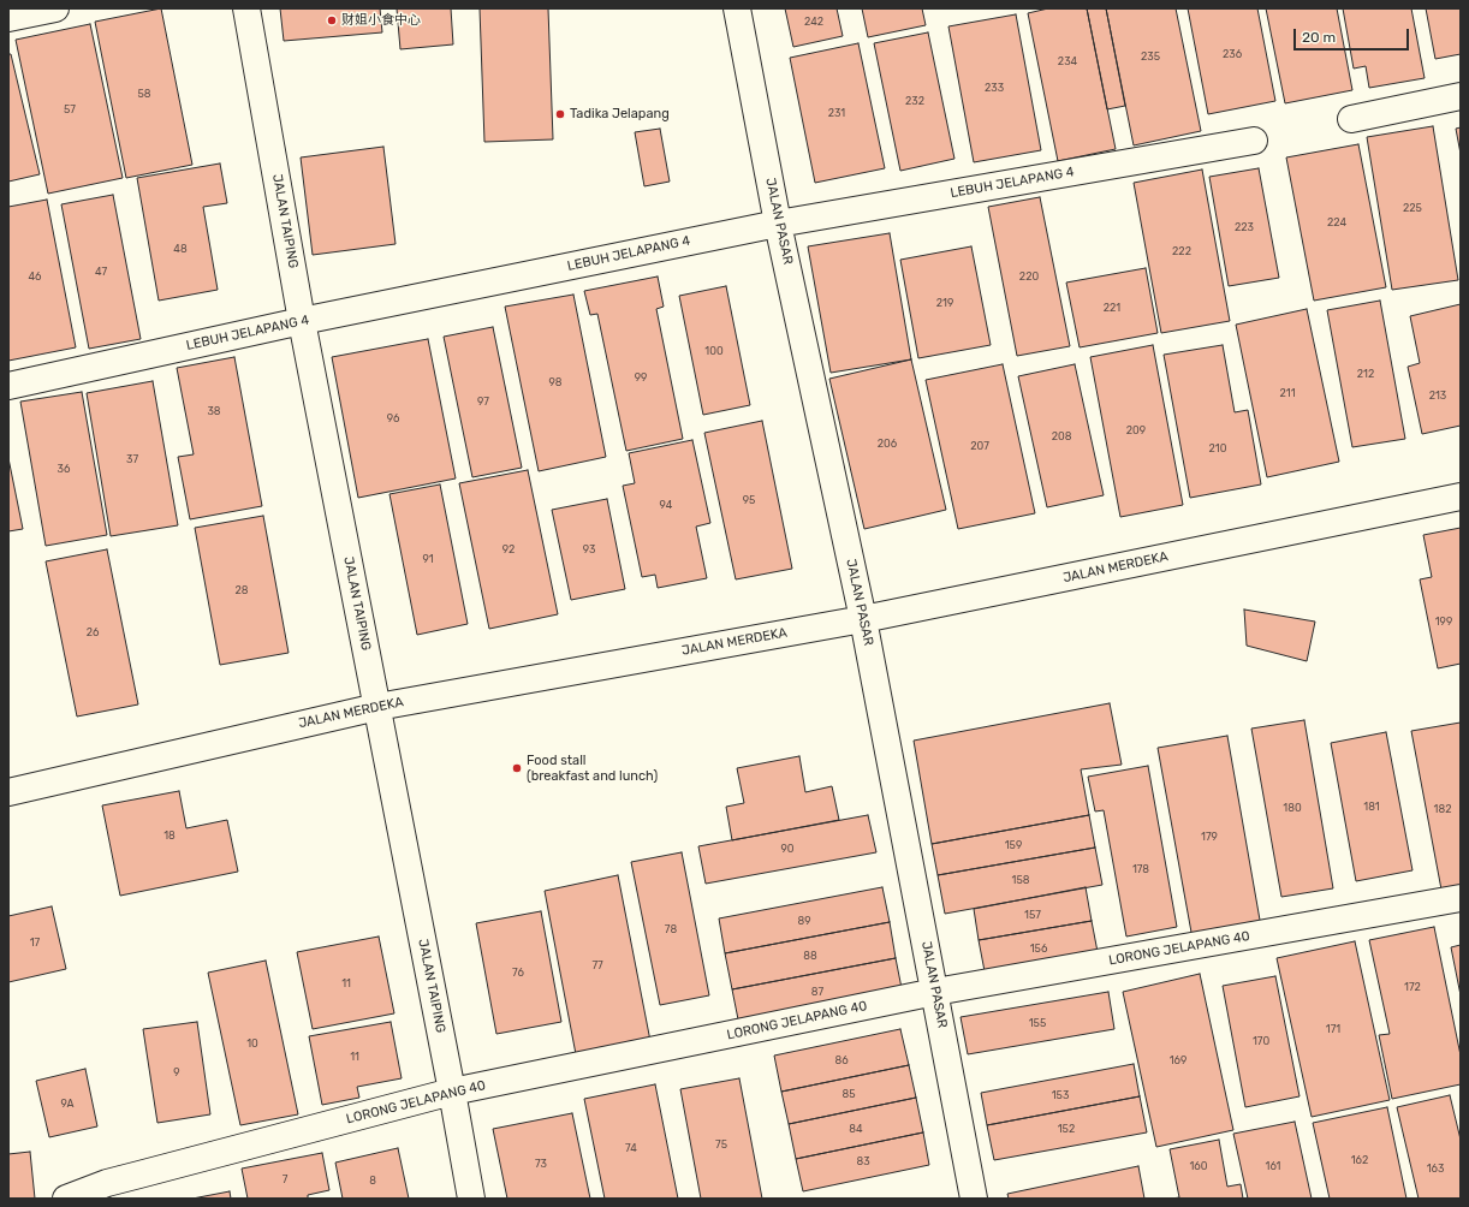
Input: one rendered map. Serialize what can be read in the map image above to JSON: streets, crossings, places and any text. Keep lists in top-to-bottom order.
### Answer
{
  "streets": {
    "street": [
      "LEBUH JELAPANG 4",
      "JALAN TAIPING",
      "JALAN PASAR",
      "JALAN MERDEKA",
      "LORONG JELAPANG 40"
    ]
  },
  "crossings": [
    ["LEBUH JELAPANG 4", "JALAN TAIPING"],
    ["LEBUH JELAPANG 4", "JALAN PASAR"],
    ["JALAN TAIPING", "JALAN MERDEKA"],
    ["JALAN TAIPING", "LORONG JELAPANG 40"],
    ["JALAN PASAR", "JALAN MERDEKA"],
    ["JALAN PASAR", "LORONG JELAPANG 40"]
  ],
  "places": ["财姐小食中心", "Tadika Jelapang", "Food stall (breakfast and lunch)"],
  "house_numbers": [
    "242",
    "236",
    "235",
    "234",
    "233",
    "58",
    "232",
    "57",
    "231",
    "225",
    "224",
    "223",
    "48",
    "222",
    "47",
    "46",
    "220",
    "219",
    "221",
    "100",
    "212",
    "99",
    "98",
    "211",
    "213",
    "97",
    "38",
    "96",
    "209",
    "208",
    "206",
    "207",
    "210",
    "37",
    "36",
    "95",
    "94",
    "92",
    "93",
    "91",
    "28",
    "199",
    "26",
    "181",
    "180",
    "182",
    "18",
    "179",
    "159",
    "90",
    "178",
    "158",
    "157",
    "89",
    "78",
    "17",
    "156",
    "88",
    "77",
    "76",
    "11",
    "172",
    "87",
    "155",
    "171",
    "170",
    "10",
    "11",
    "86",
    "169",
    "9",
    "85",
    "153",
    "9A",
    "84",
    "152",
    "75",
    "74",
    "162",
    "83",
    "73",
    "160",
    "161",
    "163",
    "7",
    "8"
  ],
  "scale_bar": "20 m"
}
